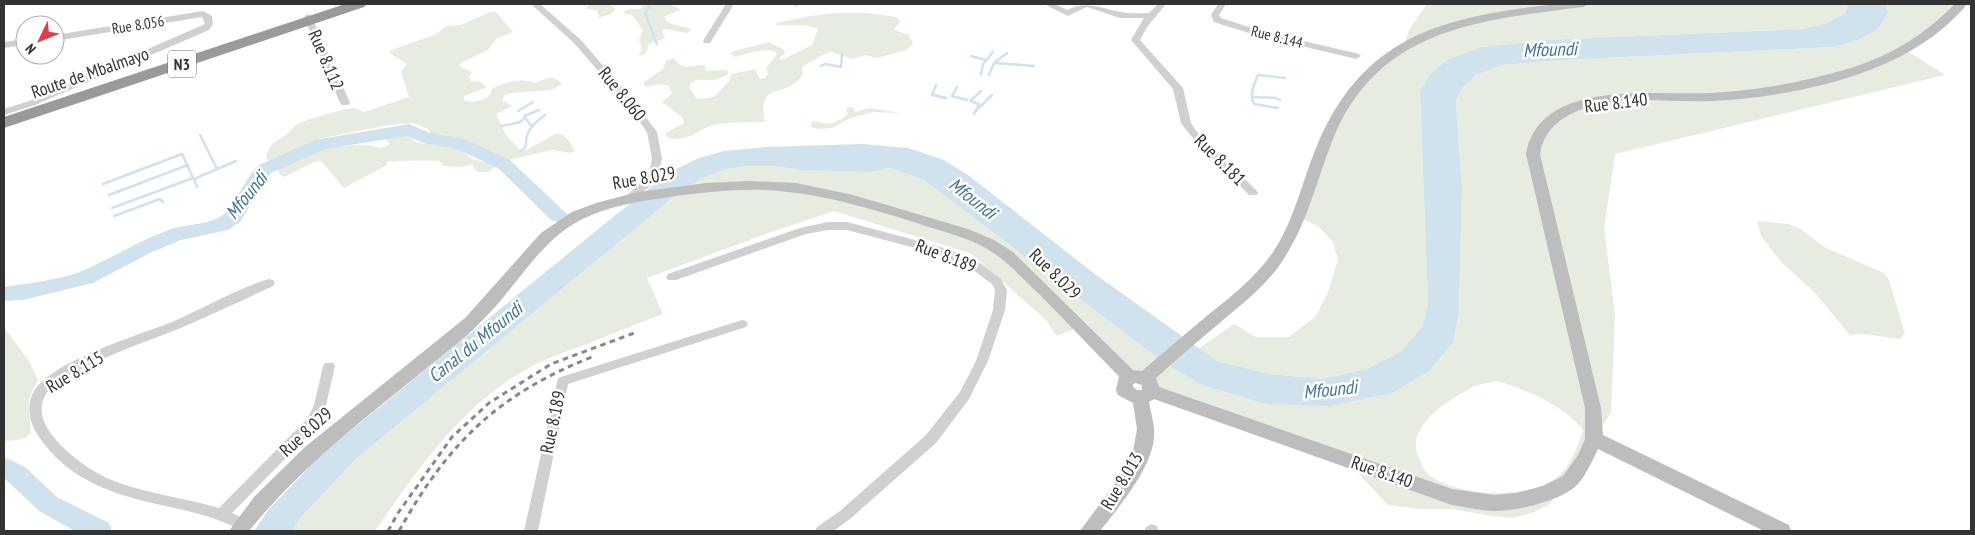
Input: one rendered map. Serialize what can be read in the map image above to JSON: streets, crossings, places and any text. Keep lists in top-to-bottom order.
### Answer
{
  "streets": {
    "highway": ["N3", "Route de Mbalmayo"],
    "main road": ["Rue 8.140", "Rue 8.029", "Rue 8.013"],
    "street": [
      "Rue 8.056",
      "Rue 8.144",
      "Rue 8.112",
      "Rue 8.060",
      "Rue 8.181",
      "Rue 8.189",
      "Rue 8.115"
    ]
  },
  "crossings": [
    ["Rue 8.112", "N3"],
    ["Rue 8.112", "Route de Mbalmayo"],
    ["N3", "Route de Mbalmayo"],
    ["Rue 8.060", "Rue 8.029"],
    ["Rue 8.140", "Rue 8.029"],
    ["Rue 8.140", "Rue 8.013"],
    ["Rue 8.029", "Rue 8.115"],
    ["Rue 8.029", "Rue 8.013"]
  ],
  "water": ["Mfoundi", "Canal du Mfoundi"],
  "north": "bottom left"
}
